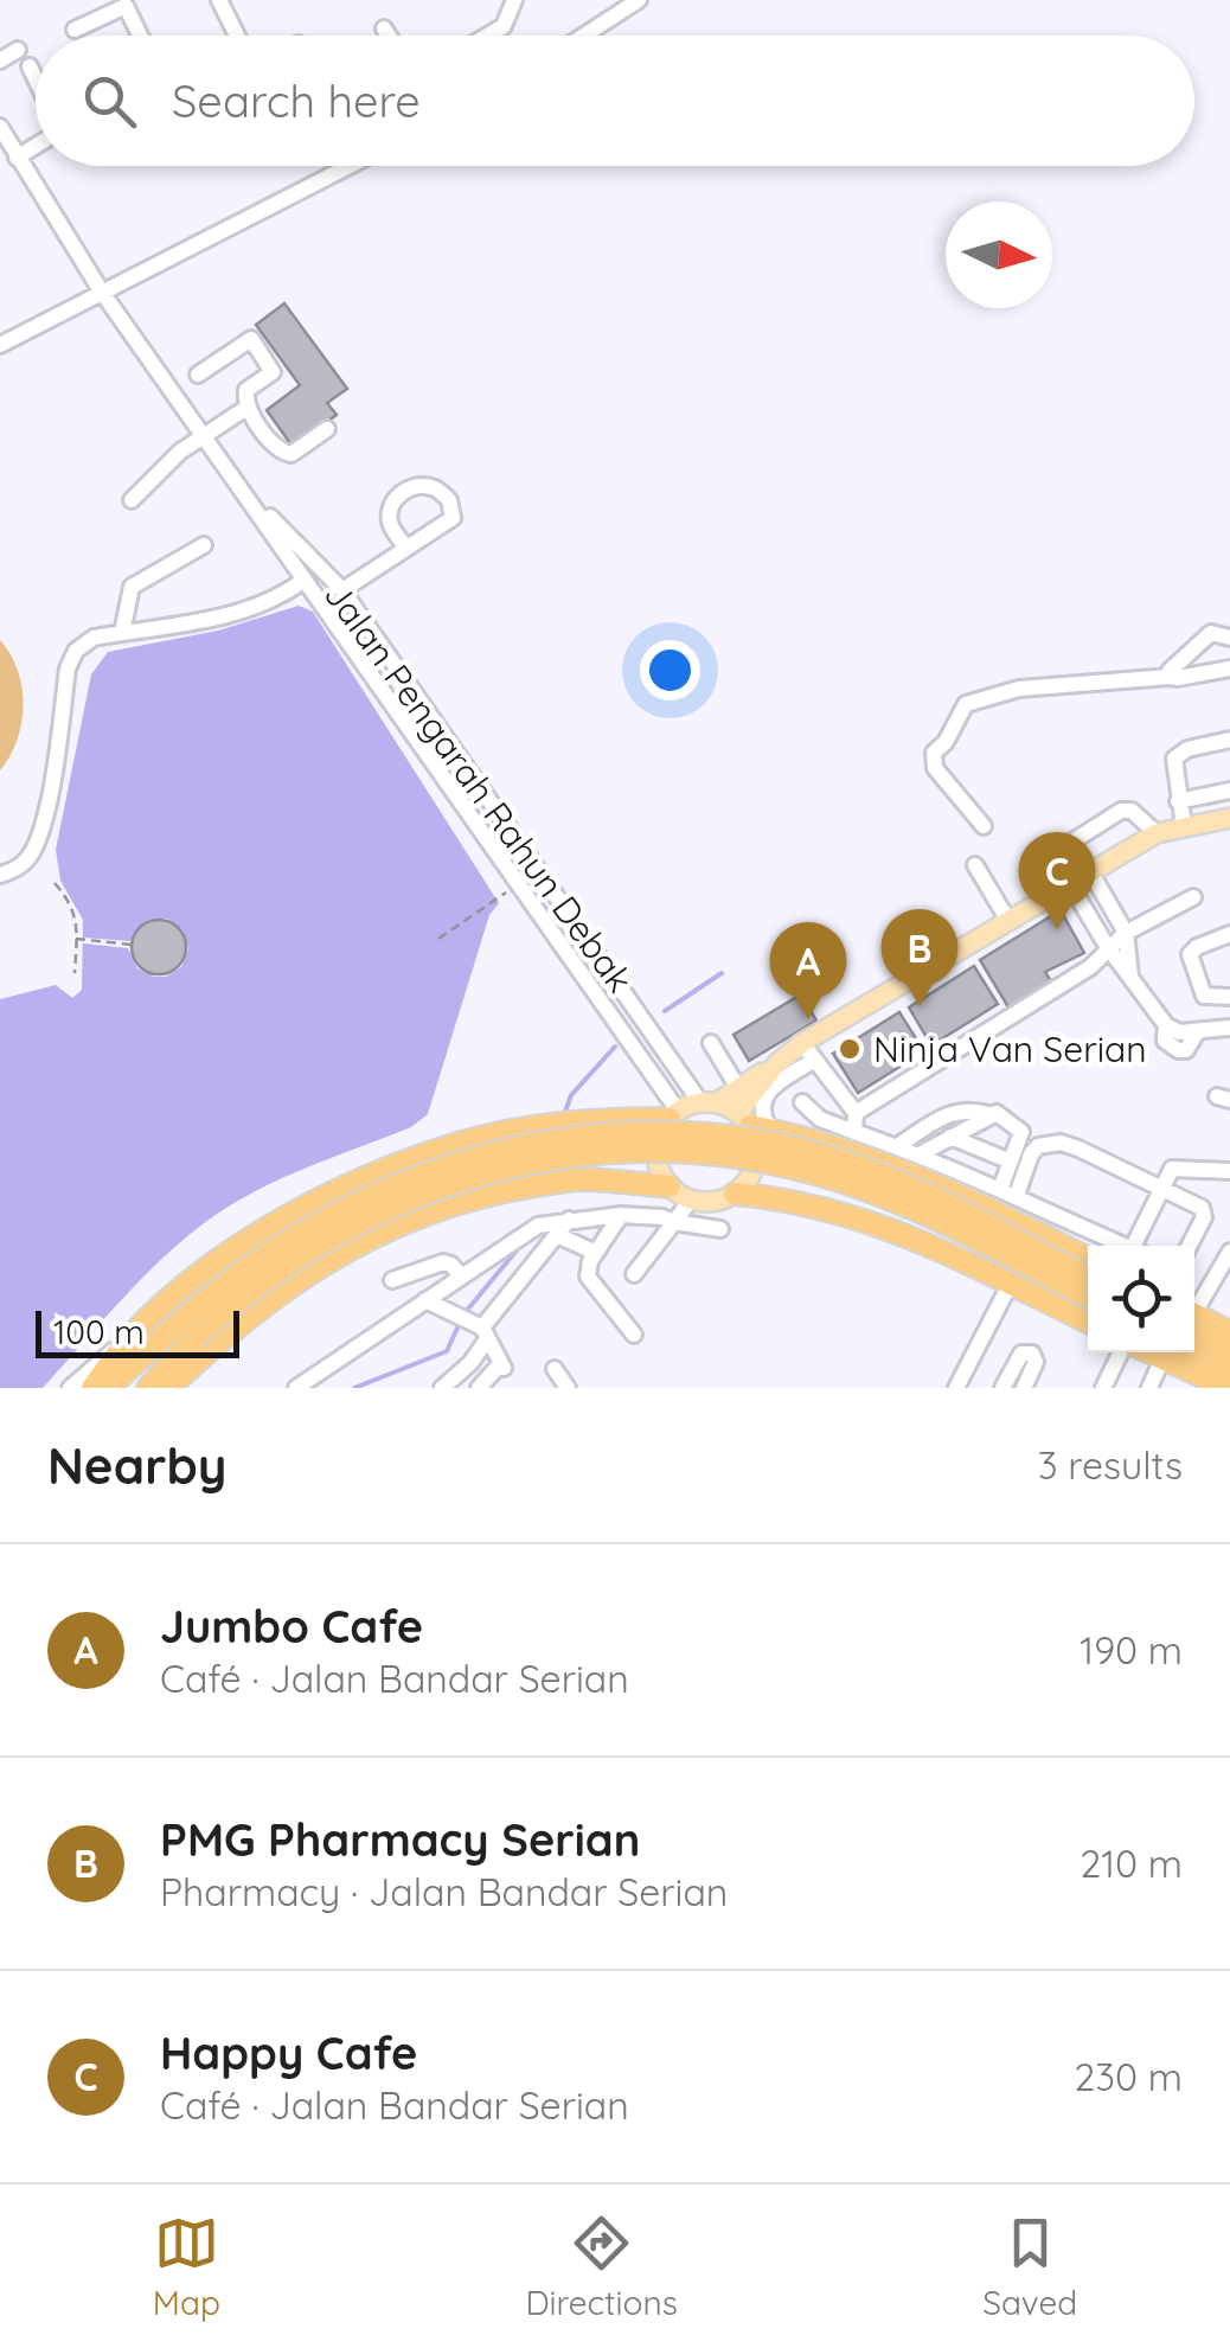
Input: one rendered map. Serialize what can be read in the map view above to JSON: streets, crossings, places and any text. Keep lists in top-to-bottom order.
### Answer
{
  "streets": {
    "street": ["Jalan Pengarah Rahun Debak"]
  },
  "places": ["Ninja Van Serian"],
  "scale_bar": "100 m",
  "north": "right",
  "page": {
    "search": "Search here",
    "pins": ["C", "B", "A"],
    "scale": "100 m",
    "heading": ["Nearby", "3 results"],
    "list": [
      {
        "mark": "A",
        "name": "Jumbo Cafe",
        "note": "Café · Jalan Bandar Serian",
        "value": "190 m"
      },
      {
        "mark": "B",
        "name": "PMG Pharmacy Serian",
        "note": "Pharmacy · Jalan Bandar Serian",
        "value": "210 m"
      },
      {
        "mark": "C",
        "name": "Happy Cafe",
        "note": "Café · Jalan Bandar Serian",
        "value": "230 m"
      }
    ],
    "nav": ["Map", "Directions", "Saved"]
  }
}
